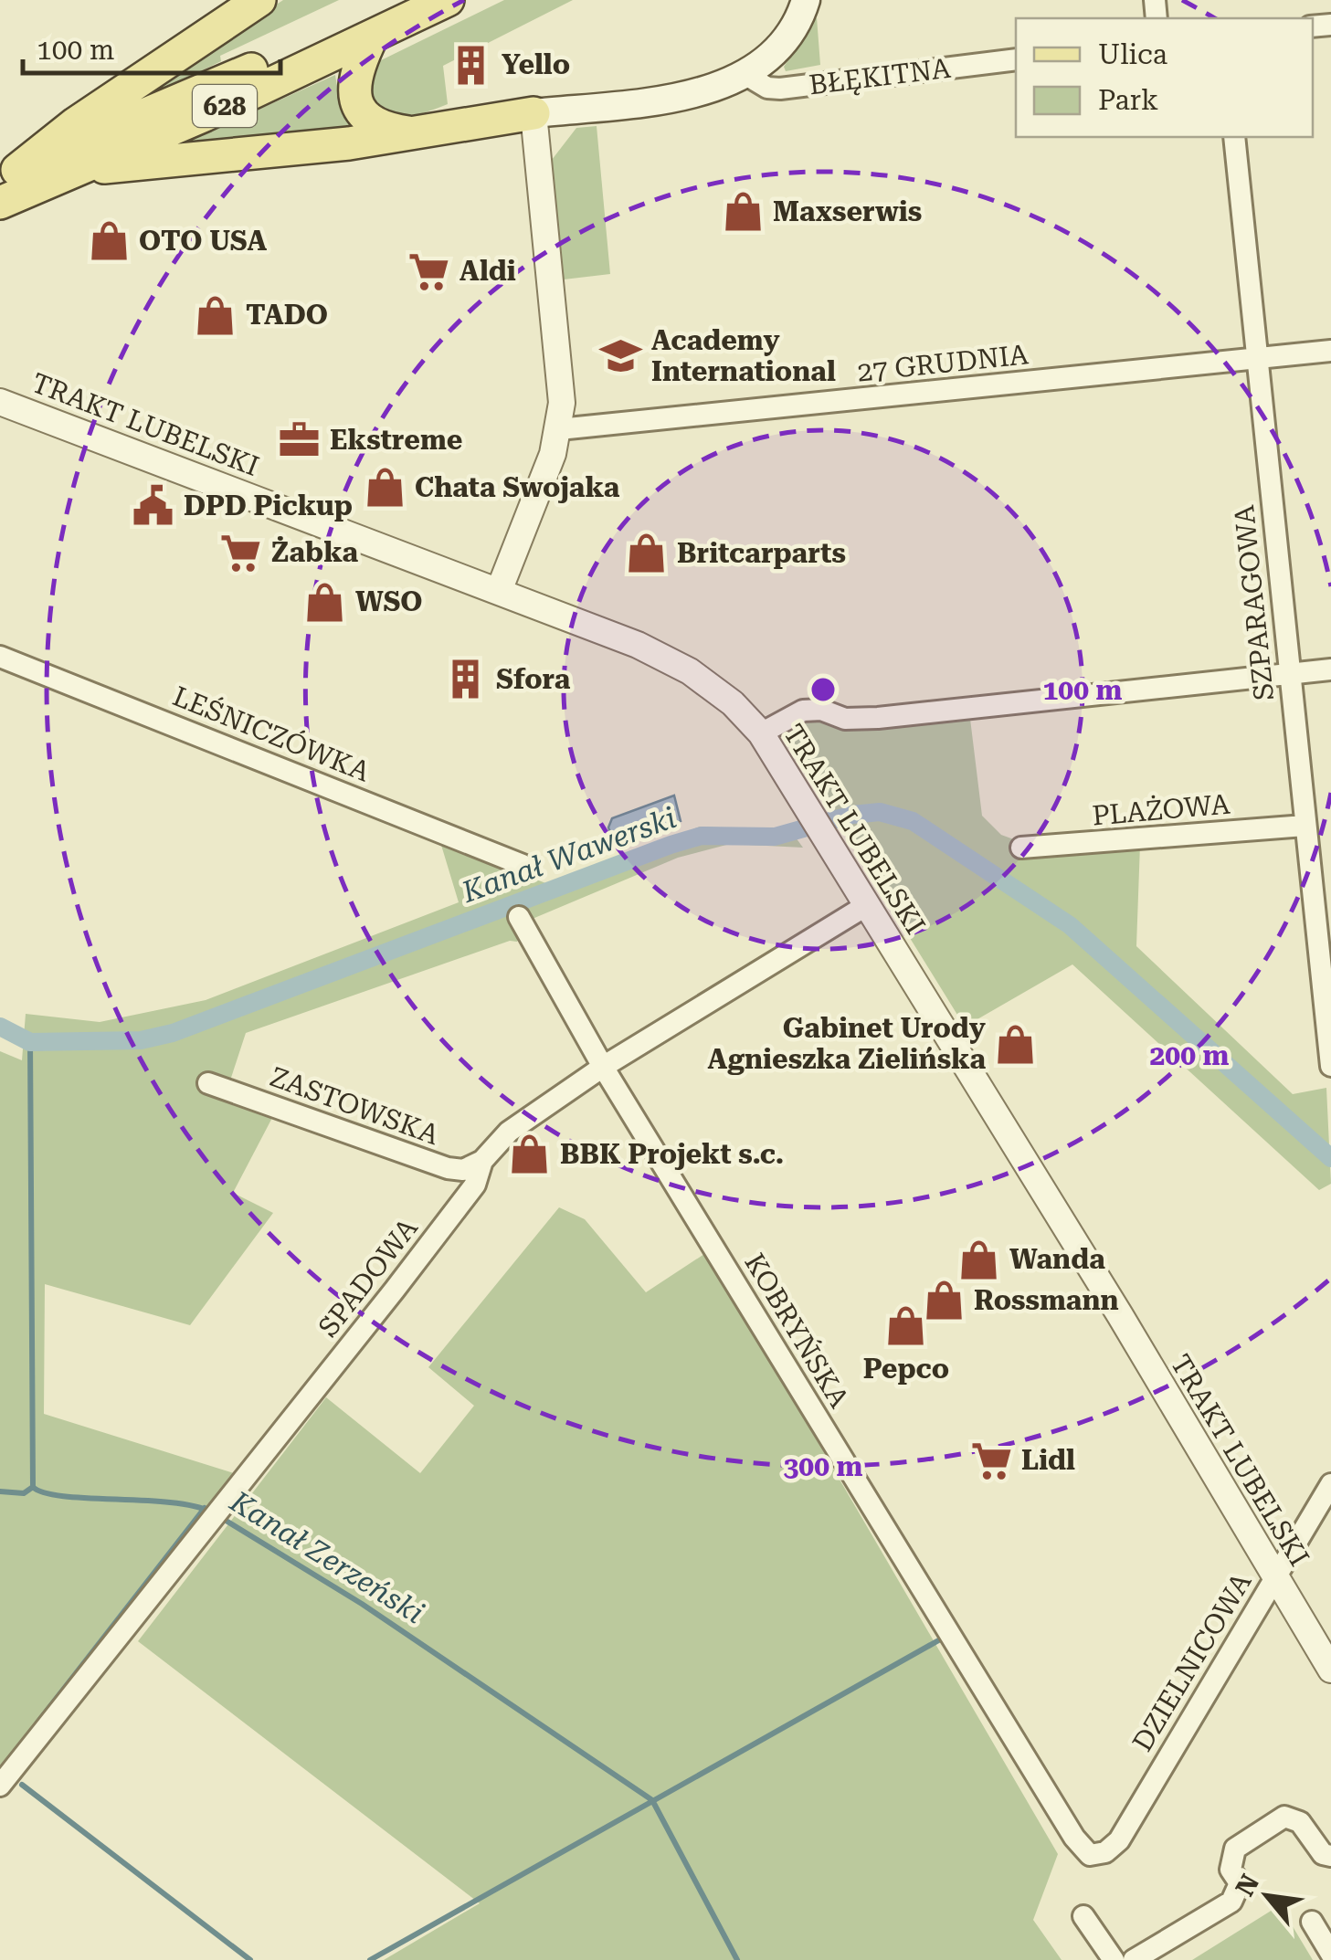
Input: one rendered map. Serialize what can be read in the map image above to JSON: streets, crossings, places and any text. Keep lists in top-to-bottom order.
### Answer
{
  "streets": {
    "main road": ["628"],
    "street": [
      "BŁĘKITNA",
      "27 GRUDNIA",
      "TRAKT LUBELSKI",
      "SZPARAGOWA",
      "LEŚNICZÓWKA",
      "PLAŻOWA",
      "ZASTOWSKA",
      "SPADOWA",
      "KOBRYŃSKA",
      "DZIELNICOWA"
    ]
  },
  "crossings": [
    ["27 GRUDNIA", "SZPARAGOWA"],
    ["TRAKT LUBELSKI", "SPADOWA"],
    ["TRAKT LUBELSKI", "DZIELNICOWA"],
    ["SZPARAGOWA", "PLAŻOWA"],
    ["ZASTOWSKA", "SPADOWA"],
    ["SPADOWA", "KOBRYŃSKA"],
    ["KOBRYŃSKA", "DZIELNICOWA"]
  ],
  "water": ["Kanał Wawerski", "Kanał Zerzeński"],
  "places": {
    "building": ["Yello", "Sfora"],
    "shop": [
      "Maxserwis",
      "OTO USA",
      "TADO",
      "Chata Swojaka",
      "Britcarparts",
      "WSO",
      "Gabinet Urody Agnieszka Zielińska",
      "BBK Projekt s.c.",
      "Wanda",
      "Rossmann",
      "Pepco"
    ],
    "supermarket": ["Aldi", "Żabka", "Lidl"],
    "school or university": ["Academy International"],
    "office": ["Ekstreme"],
    "public building": ["DPD Pickup"]
  },
  "legend": ["Ulica", "Park"],
  "scale_bar": "100 m",
  "north": "top left",
  "rings": ["100 m", "200 m", "300 m"]
}
